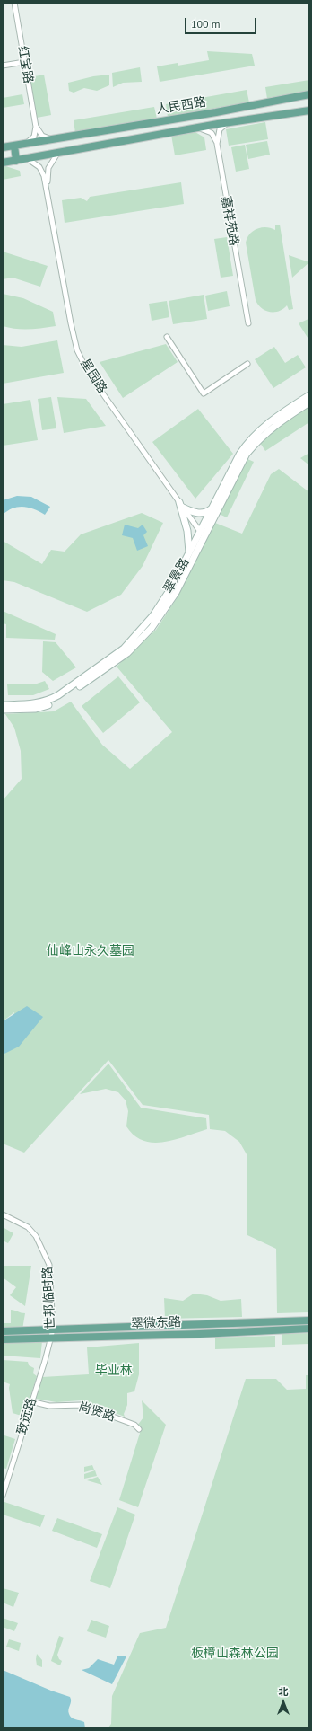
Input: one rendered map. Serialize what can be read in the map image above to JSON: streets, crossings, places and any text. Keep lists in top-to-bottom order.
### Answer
{
  "streets": {
    "main road": ["人民西路", "翠景路", "翠微东路"],
    "street": [
      "红宝路",
      "嘉祥苑路",
      "星园路",
      "世邦临时路",
      "尚贤路",
      "致远路"
    ]
  },
  "crossings": [
    ["人民西路", "嘉祥苑路"],
    ["人民西路", "星园路"],
    ["星园路", "翠景路"],
    ["世邦临时路", "翠微东路"],
    ["世邦临时路", "致远路"],
    ["翠微东路", "致远路"],
    ["尚贤路", "致远路"]
  ],
  "parks": ["仙峰山永久墓园", "毕业林", "板樟山森林公园"],
  "scale_bar": "100 m",
  "north": "top"
}
